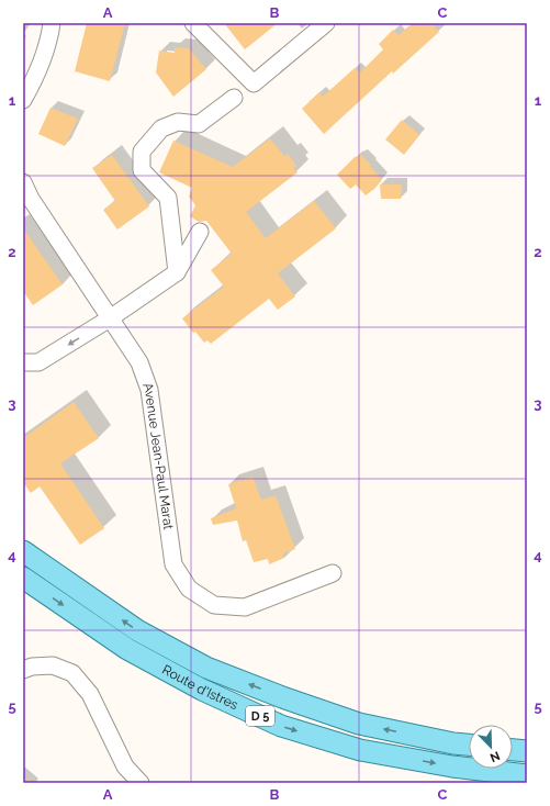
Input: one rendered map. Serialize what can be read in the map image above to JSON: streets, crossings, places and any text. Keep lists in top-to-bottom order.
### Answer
{
  "streets": {
    "main road": ["Route d'Istres", "D 5"],
    "street": ["Avenue Jean-Paul Marat"]
  },
  "north": "bottom right",
  "grid": {
    "columns": ["A", "B", "C"],
    "rows": [
      "1",
      "2",
      "3",
      "4",
      "5"
    ]
  }
}
